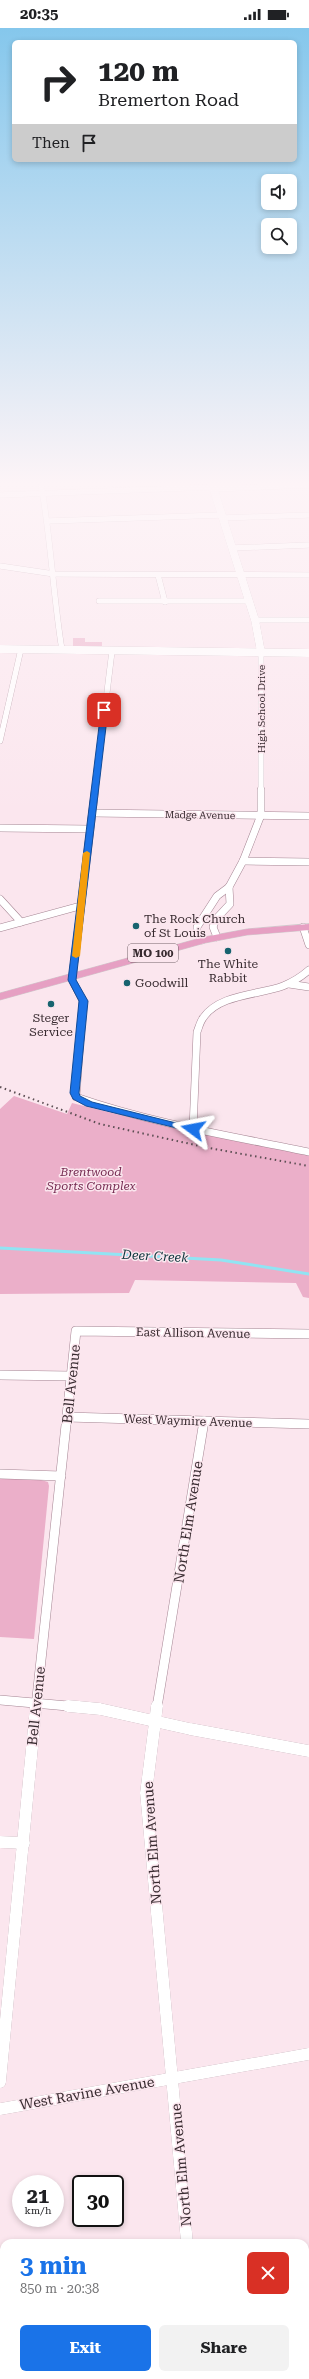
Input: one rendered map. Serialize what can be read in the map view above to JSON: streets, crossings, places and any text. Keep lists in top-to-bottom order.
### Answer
{
  "streets": {
    "main road": ["MO 100"],
    "street": [
      "High School Drive",
      "Madge Avenue",
      "East Allison Avenue",
      "Bell Avenue",
      "West Waymire Avenue",
      "North Elm Avenue",
      "West Ravine Avenue"
    ]
  },
  "crossings": [
    ["High School Drive", "Madge Avenue"],
    ["High School Drive", "MO 100"],
    ["East Allison Avenue", "Bell Avenue"],
    ["Bell Avenue", "West Waymire Avenue"],
    ["West Waymire Avenue", "North Elm Avenue"],
    ["North Elm Avenue", "West Ravine Avenue"]
  ],
  "water": ["Deer Creek"],
  "parks": ["Brentwood Sports Complex"],
  "places": [
    "The Rock Church of St Louis",
    "The White Rabbit",
    "Goodwill",
    "Steger Service"
  ],
  "page": {
    "status": "20:35",
    "turn": ["120 m", "Bremerton Road"],
    "then": "Then",
    "speed": "21 km/h",
    "limit": "30",
    "heading": ["3 min", "850 m · 20:38"],
    "buttons": ["Exit", "Share"]
  }
}
